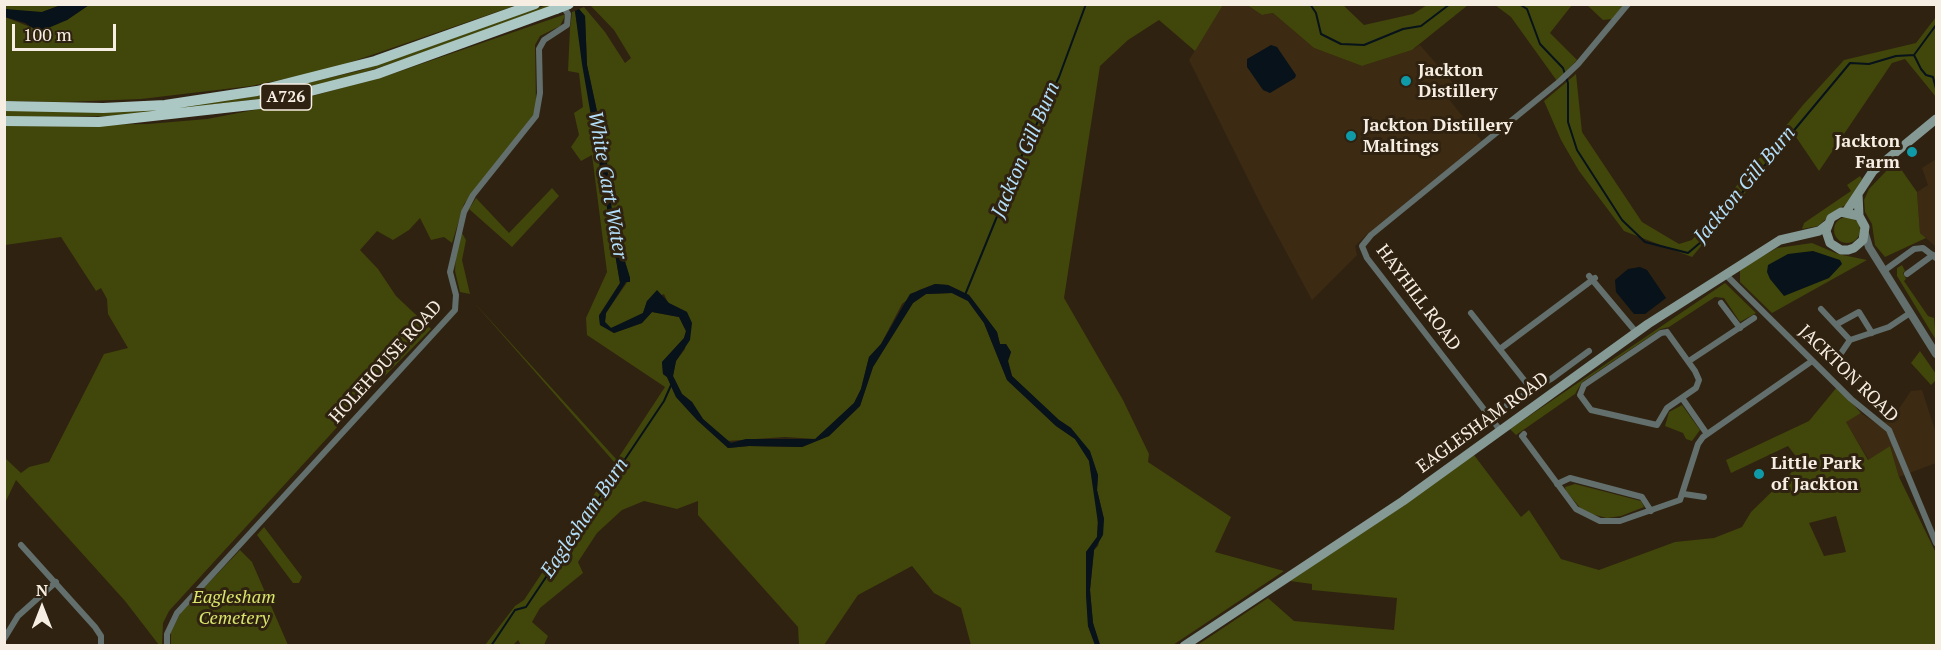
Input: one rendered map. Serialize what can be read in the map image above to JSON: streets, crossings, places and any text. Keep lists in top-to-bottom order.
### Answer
{
  "streets": {
    "highway": ["A726"],
    "main road": ["EAGLESHAM ROAD"],
    "street": ["HAYHILL ROAD", "HOLEHOUSE ROAD", "JACKTON ROAD"]
  },
  "crossings": [
    ["A726", "HOLEHOUSE ROAD"],
    ["HAYHILL ROAD", "EAGLESHAM ROAD"],
    ["JACKTON ROAD", "EAGLESHAM ROAD"]
  ],
  "water": ["Jackton Gill Burn", "White Cart Water", "Eaglesham Burn"],
  "parks": ["Eaglesham Cemetery"],
  "places": [
    "Jackton Distillery",
    "Jackton Distillery Maltings",
    "Jackton Farm",
    "Little Park of Jackton"
  ],
  "scale_bar": "100 m",
  "north": "top"
}
